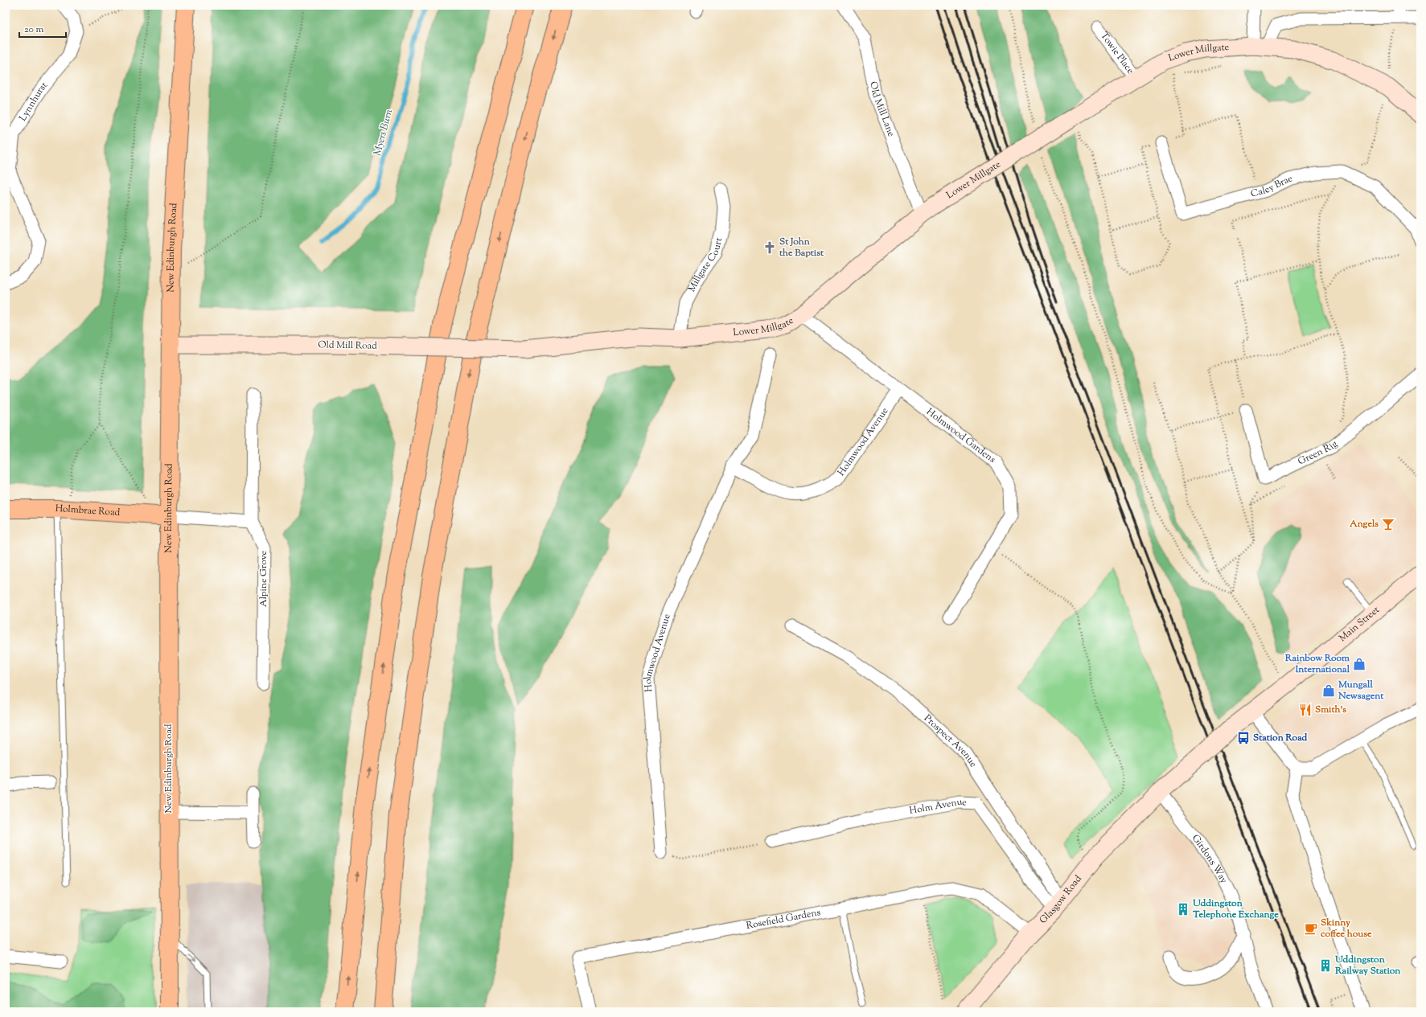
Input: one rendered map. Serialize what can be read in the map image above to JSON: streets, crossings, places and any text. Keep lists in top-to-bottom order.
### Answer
{
  "streets": {
    "main road": ["New Edinburgh Road", "Holmbrae Road"],
    "street": [
      "Towie Place",
      "Lower Millgate",
      "Lynnhurst",
      "Old Mill Lane",
      "Caley Brae",
      "Millgate Court",
      "Old Mill Road",
      "Holmwood Gardens",
      "Holmwood Avenue",
      "Green Rig",
      "Alpine Grove",
      "Main Street",
      "Prospect Avenue",
      "Holm Avenue",
      "Girdons Way",
      "Glasgow Road",
      "Rosefield Gardens"
    ]
  },
  "crossings": [
    ["Towie Place", "Lower Millgate"],
    ["Lower Millgate", "Old Mill Lane"],
    ["Lower Millgate", "Millgate Court"],
    ["Lower Millgate", "Old Mill Road"],
    ["Lower Millgate", "Holmwood Gardens"],
    ["New Edinburgh Road", "Old Mill Road"],
    ["New Edinburgh Road", "Holmbrae Road"],
    ["Holmwood Gardens", "Holmwood Avenue"],
    ["Main Street", "Girdons Way"],
    ["Main Street", "Glasgow Road"],
    ["Prospect Avenue", "Holm Avenue"],
    ["Prospect Avenue", "Glasgow Road"],
    ["Holm Avenue", "Glasgow Road"],
    ["Girdons Way", "Glasgow Road"],
    ["Glasgow Road", "Rosefield Gardens"]
  ],
  "water": ["Myers Burn"],
  "places": {
    "church": ["St John the Baptist"],
    "bar": ["Angels"],
    "shop": ["Rainbow Room International", "Mungall Newsagent"],
    "restaurant": ["Smith's"],
    "bus stop": ["Station Road"],
    "building": ["Uddingston Telephone Exchange", "Uddingston Railway Station"],
    "cafe": ["Skinny coffee house"]
  },
  "scale_bar": "20 m"
}
